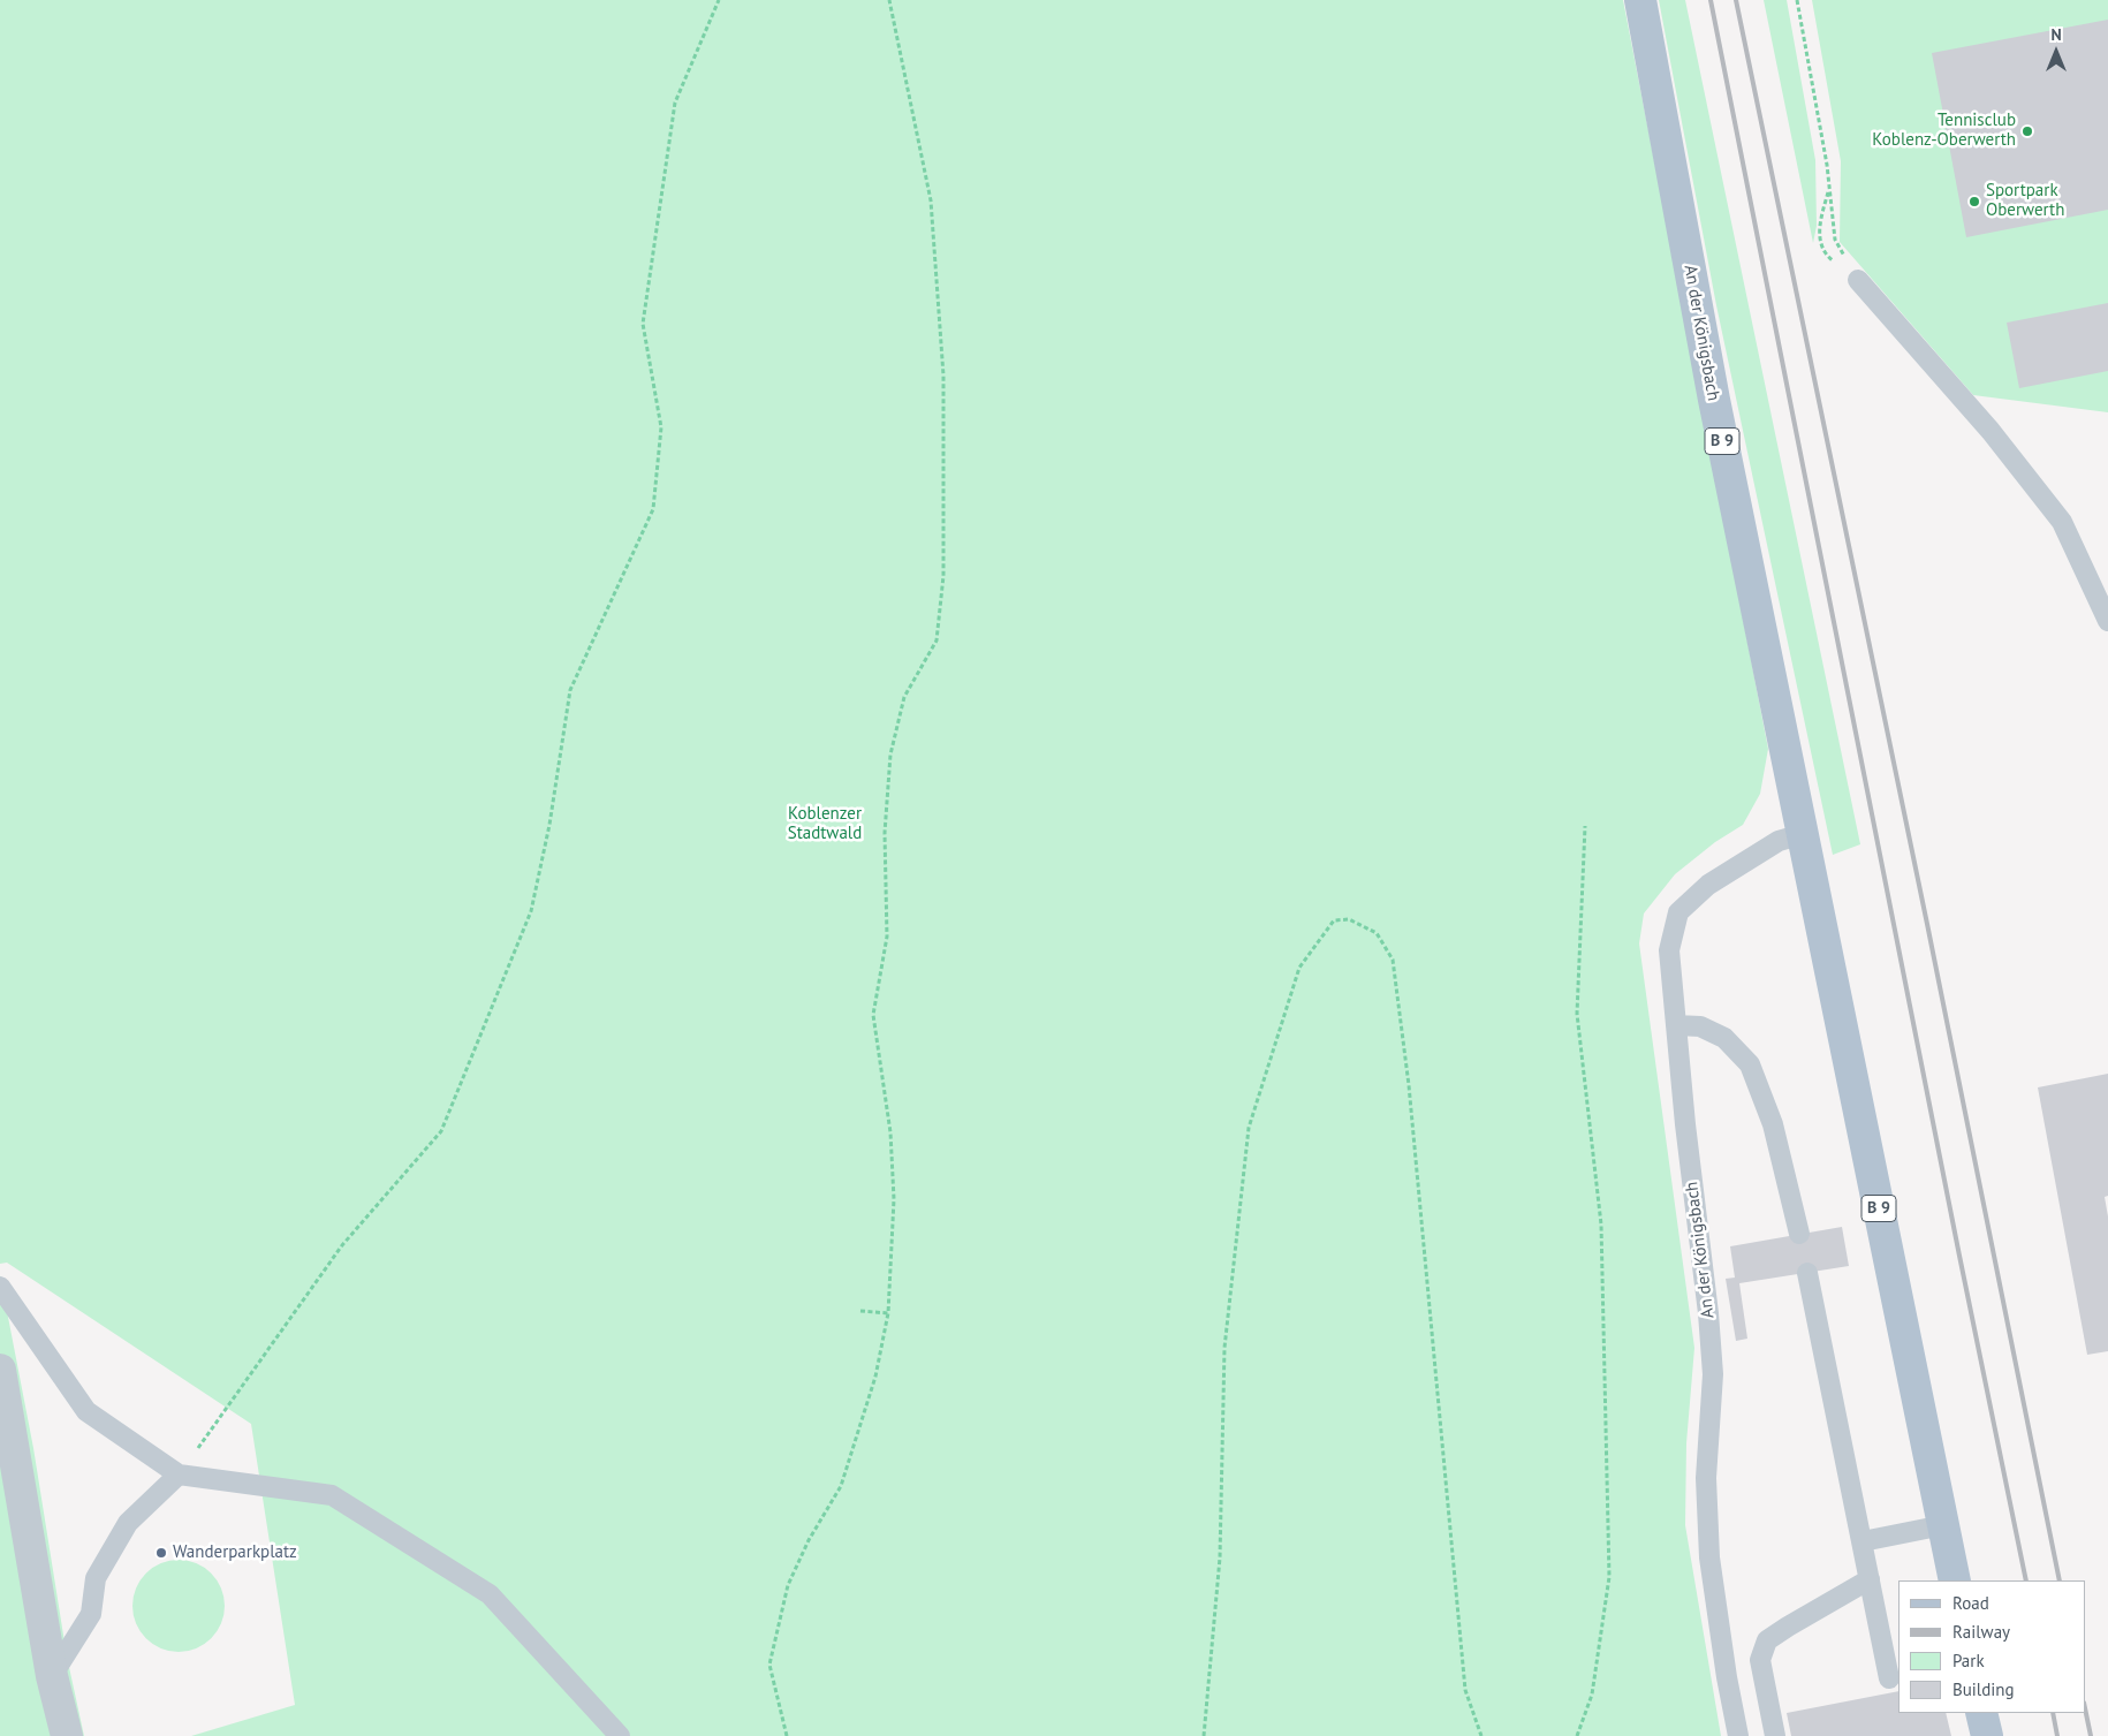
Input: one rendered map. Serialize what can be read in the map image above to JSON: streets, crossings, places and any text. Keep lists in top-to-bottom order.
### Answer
{
  "streets": {
    "main road": ["An der Königsbach", "B 9"]
  },
  "parks": ["Koblenzer Stadtwald"],
  "places": ["Tennisclub Koblenz-Oberwerth", "Sportpark Oberwerth", "Wanderparkplatz"],
  "legend": [
    "Road",
    "Railway",
    "Park",
    "Building"
  ],
  "north": "top"
}
